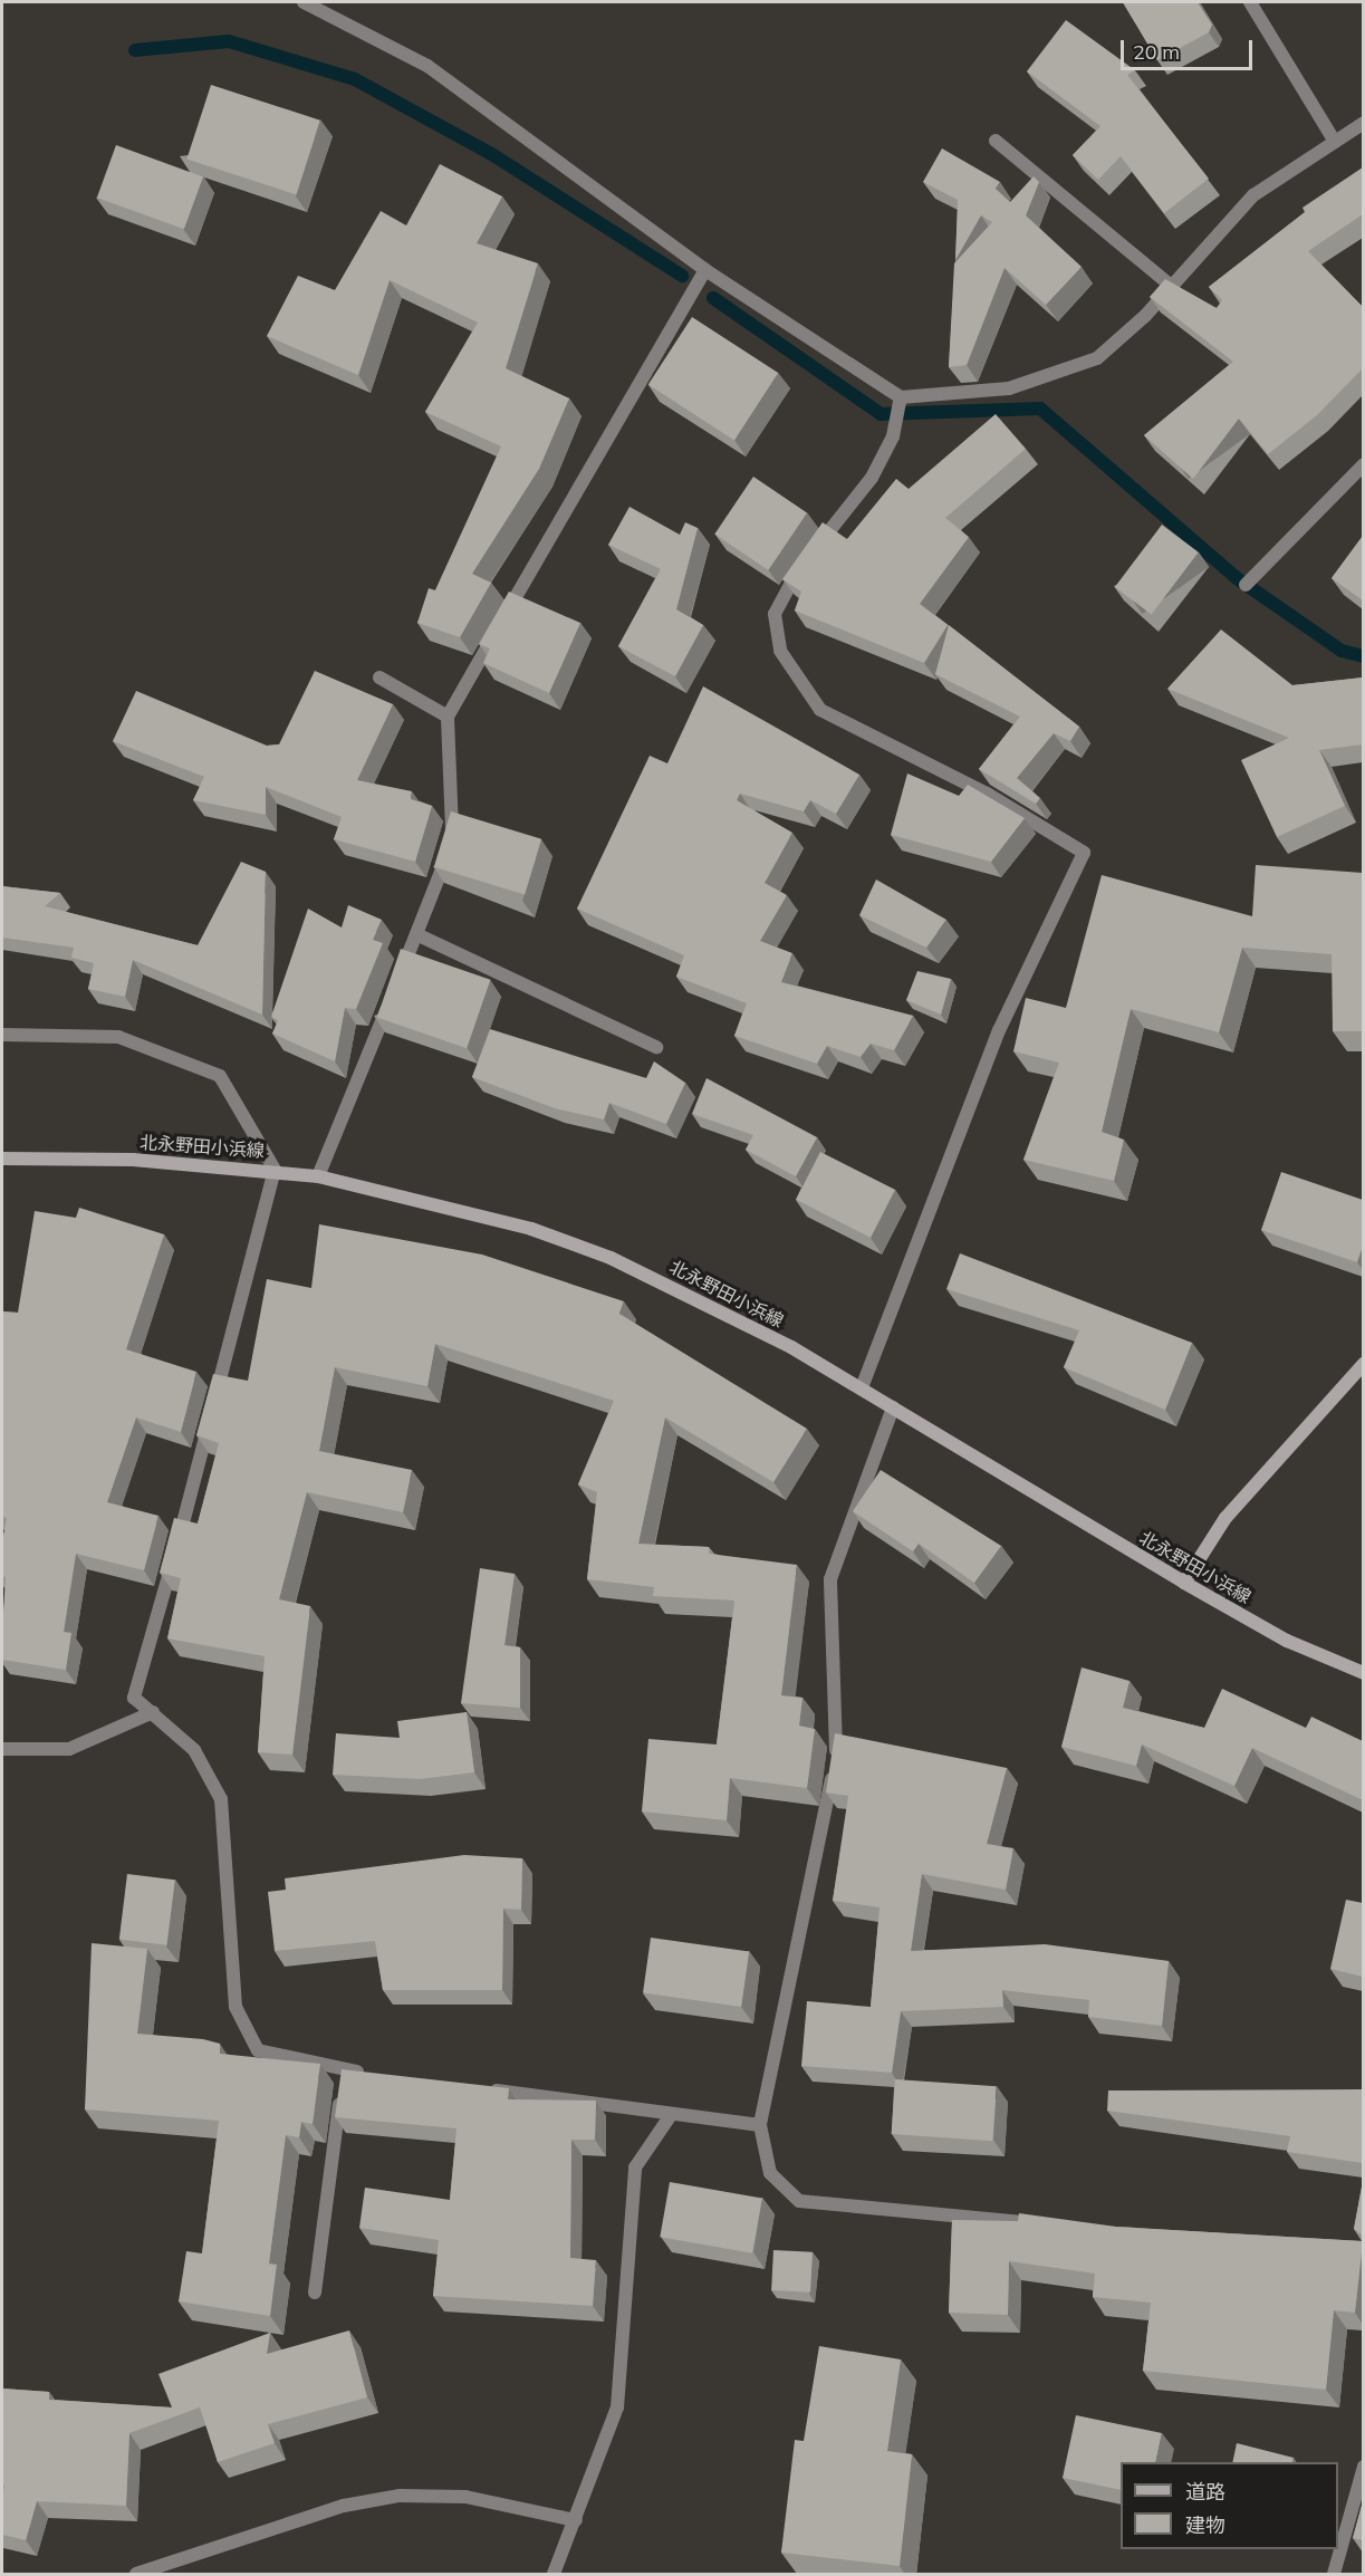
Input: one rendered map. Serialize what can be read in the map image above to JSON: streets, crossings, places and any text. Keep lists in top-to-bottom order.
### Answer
{
  "streets": {
    "main road": ["北永野田小浜線"]
  },
  "legend": ["道路", "建物"],
  "scale_bar": "20 m"
}
